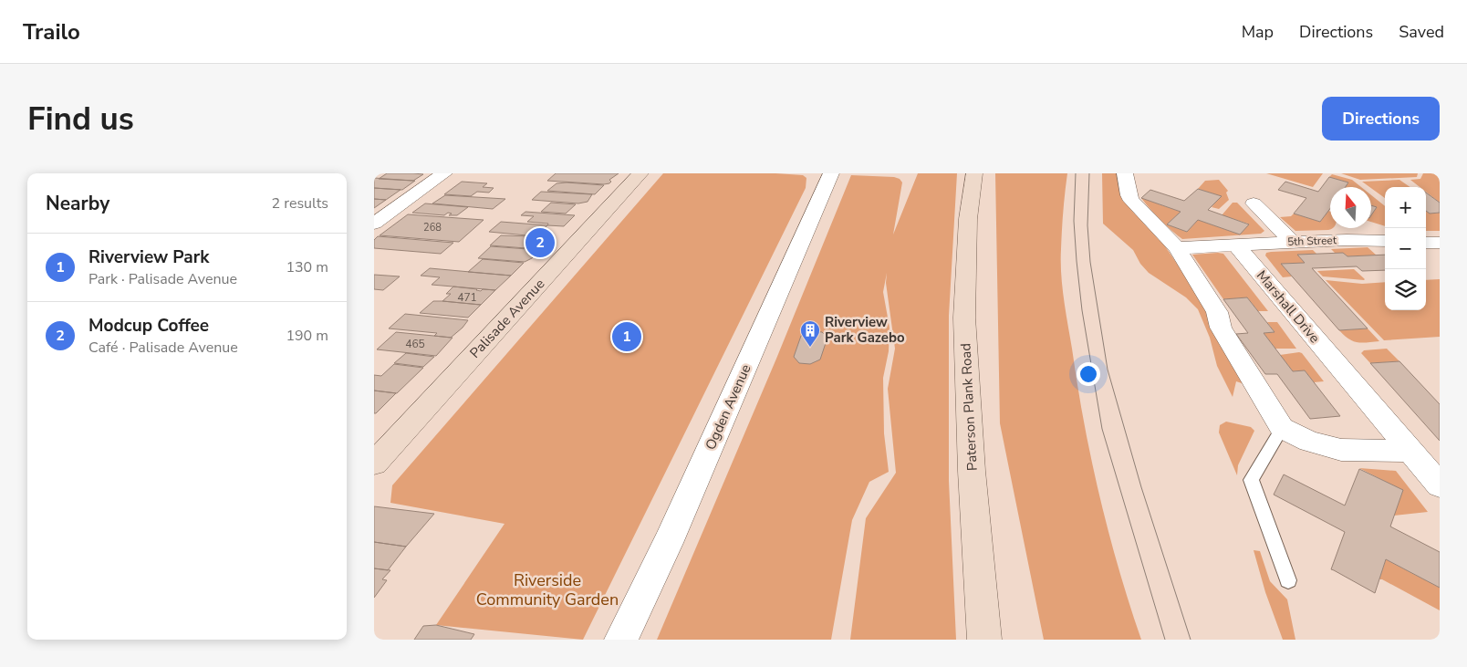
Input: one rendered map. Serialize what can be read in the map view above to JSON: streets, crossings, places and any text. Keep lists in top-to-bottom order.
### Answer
{
  "streets": {
    "main road": ["Palisade Avenue", "Paterson Plank Road"],
    "street": ["5th Street", "Marshall Drive", "Ogden Avenue"]
  },
  "crossings": [
    ["5th Street", "Marshall Drive"]
  ],
  "parks": ["Riverside Community Garden"],
  "places": {
    "building": ["Riverview Park Gazebo"]
  },
  "house_numbers": ["268", "471", "465"],
  "north": "top",
  "page": {
    "header": "Trailo",
    "nav": ["Map", "Directions", "Saved"],
    "buttons": "Directions",
    "title": "Find us",
    "heading": ["Nearby", "2 results"],
    "map_buttons": ["+", "−"],
    "pins": ["2", "1"],
    "list": [
      {
        "mark": "1",
        "name": "Riverview Park",
        "note": "Park · Palisade Avenue",
        "value": "130 m"
      },
      {
        "mark": "2",
        "name": "Modcup Coffee",
        "note": "Café · Palisade Avenue",
        "value": "190 m"
      }
    ]
  }
}
